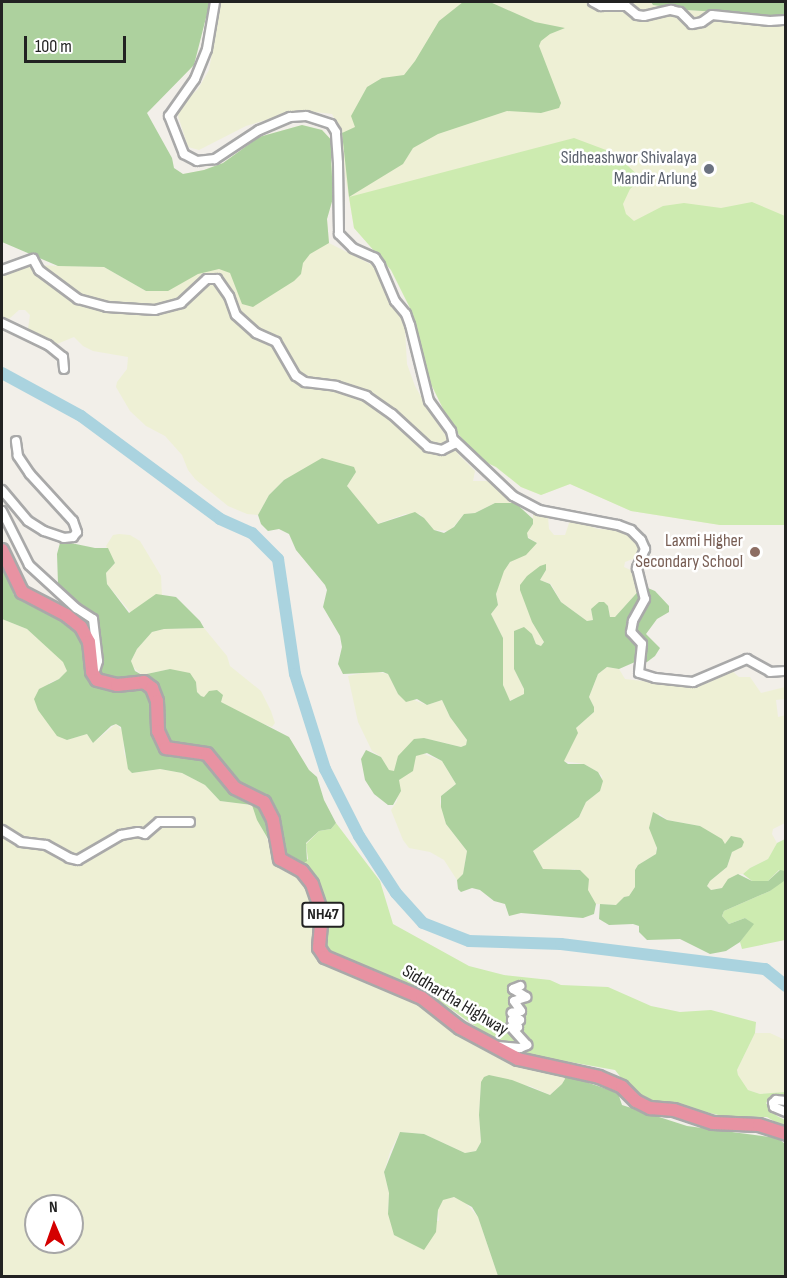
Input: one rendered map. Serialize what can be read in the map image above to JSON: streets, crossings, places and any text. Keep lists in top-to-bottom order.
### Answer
{
  "streets": {
    "highway": ["NH47", "Siddhartha Highway"]
  },
  "places": ["Sidheashwor Shivalaya Mandir Arlung", "Laxmi Higher Secondary School"],
  "scale_bar": "100 m",
  "north": "top"
}
